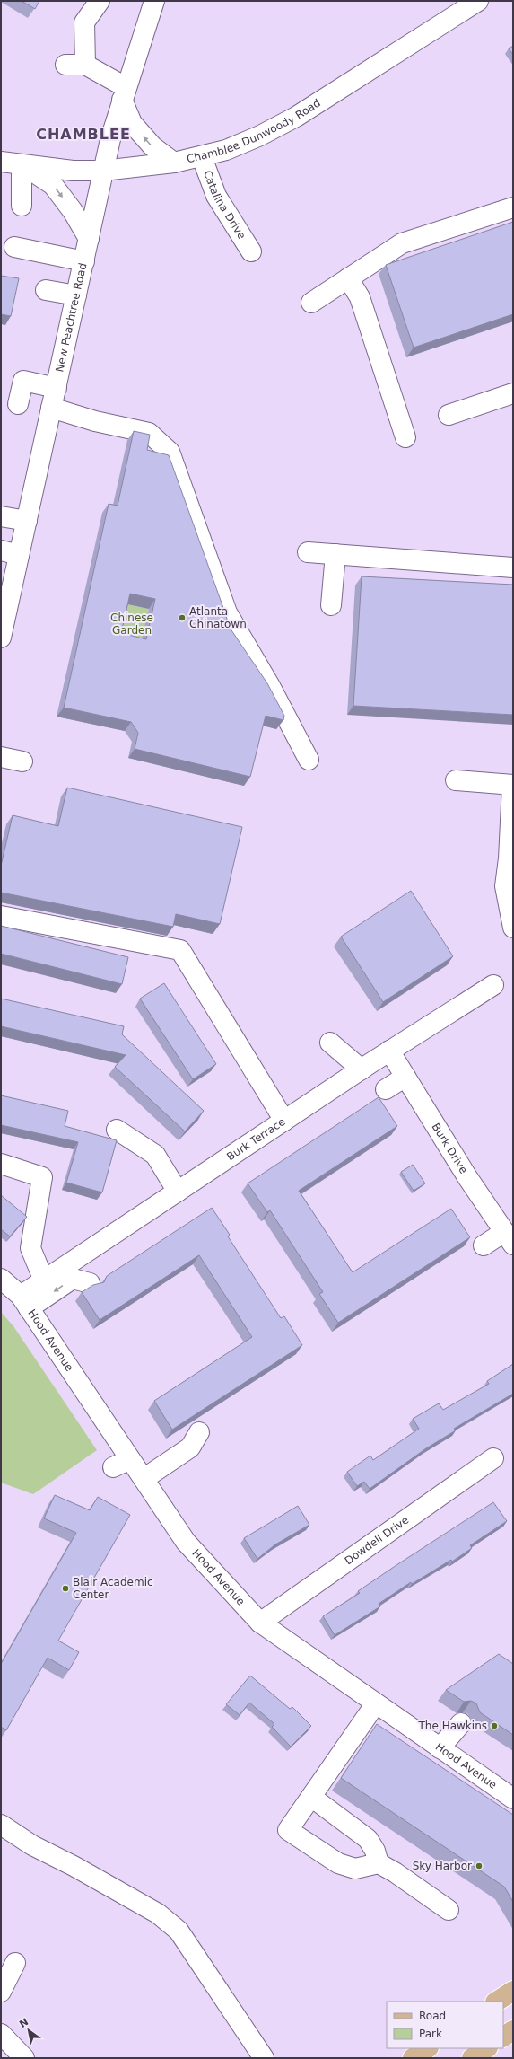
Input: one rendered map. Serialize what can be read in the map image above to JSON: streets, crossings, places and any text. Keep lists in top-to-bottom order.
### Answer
{
  "streets": {
    "street": [
      "Chamblee Dunwoody Road",
      "Catalina Drive",
      "New Peachtree Road",
      "Burk Terrace",
      "Burk Drive",
      "Hood Avenue",
      "Dowdell Drive"
    ]
  },
  "crossings": [
    ["Chamblee Dunwoody Road", "Catalina Drive"],
    ["Chamblee Dunwoody Road", "New Peachtree Road"],
    ["Burk Terrace", "Burk Drive"],
    ["Burk Terrace", "Hood Avenue"],
    ["Hood Avenue", "Dowdell Drive"]
  ],
  "districts": ["CHAMBLEE"],
  "parks": ["Chinese Garden"],
  "places": [
    "Atlanta Chinatown",
    "Blair Academic Center",
    "The Hawkins",
    "Sky Harbor"
  ],
  "legend": ["Road", "Park"],
  "north": "top left"
}
